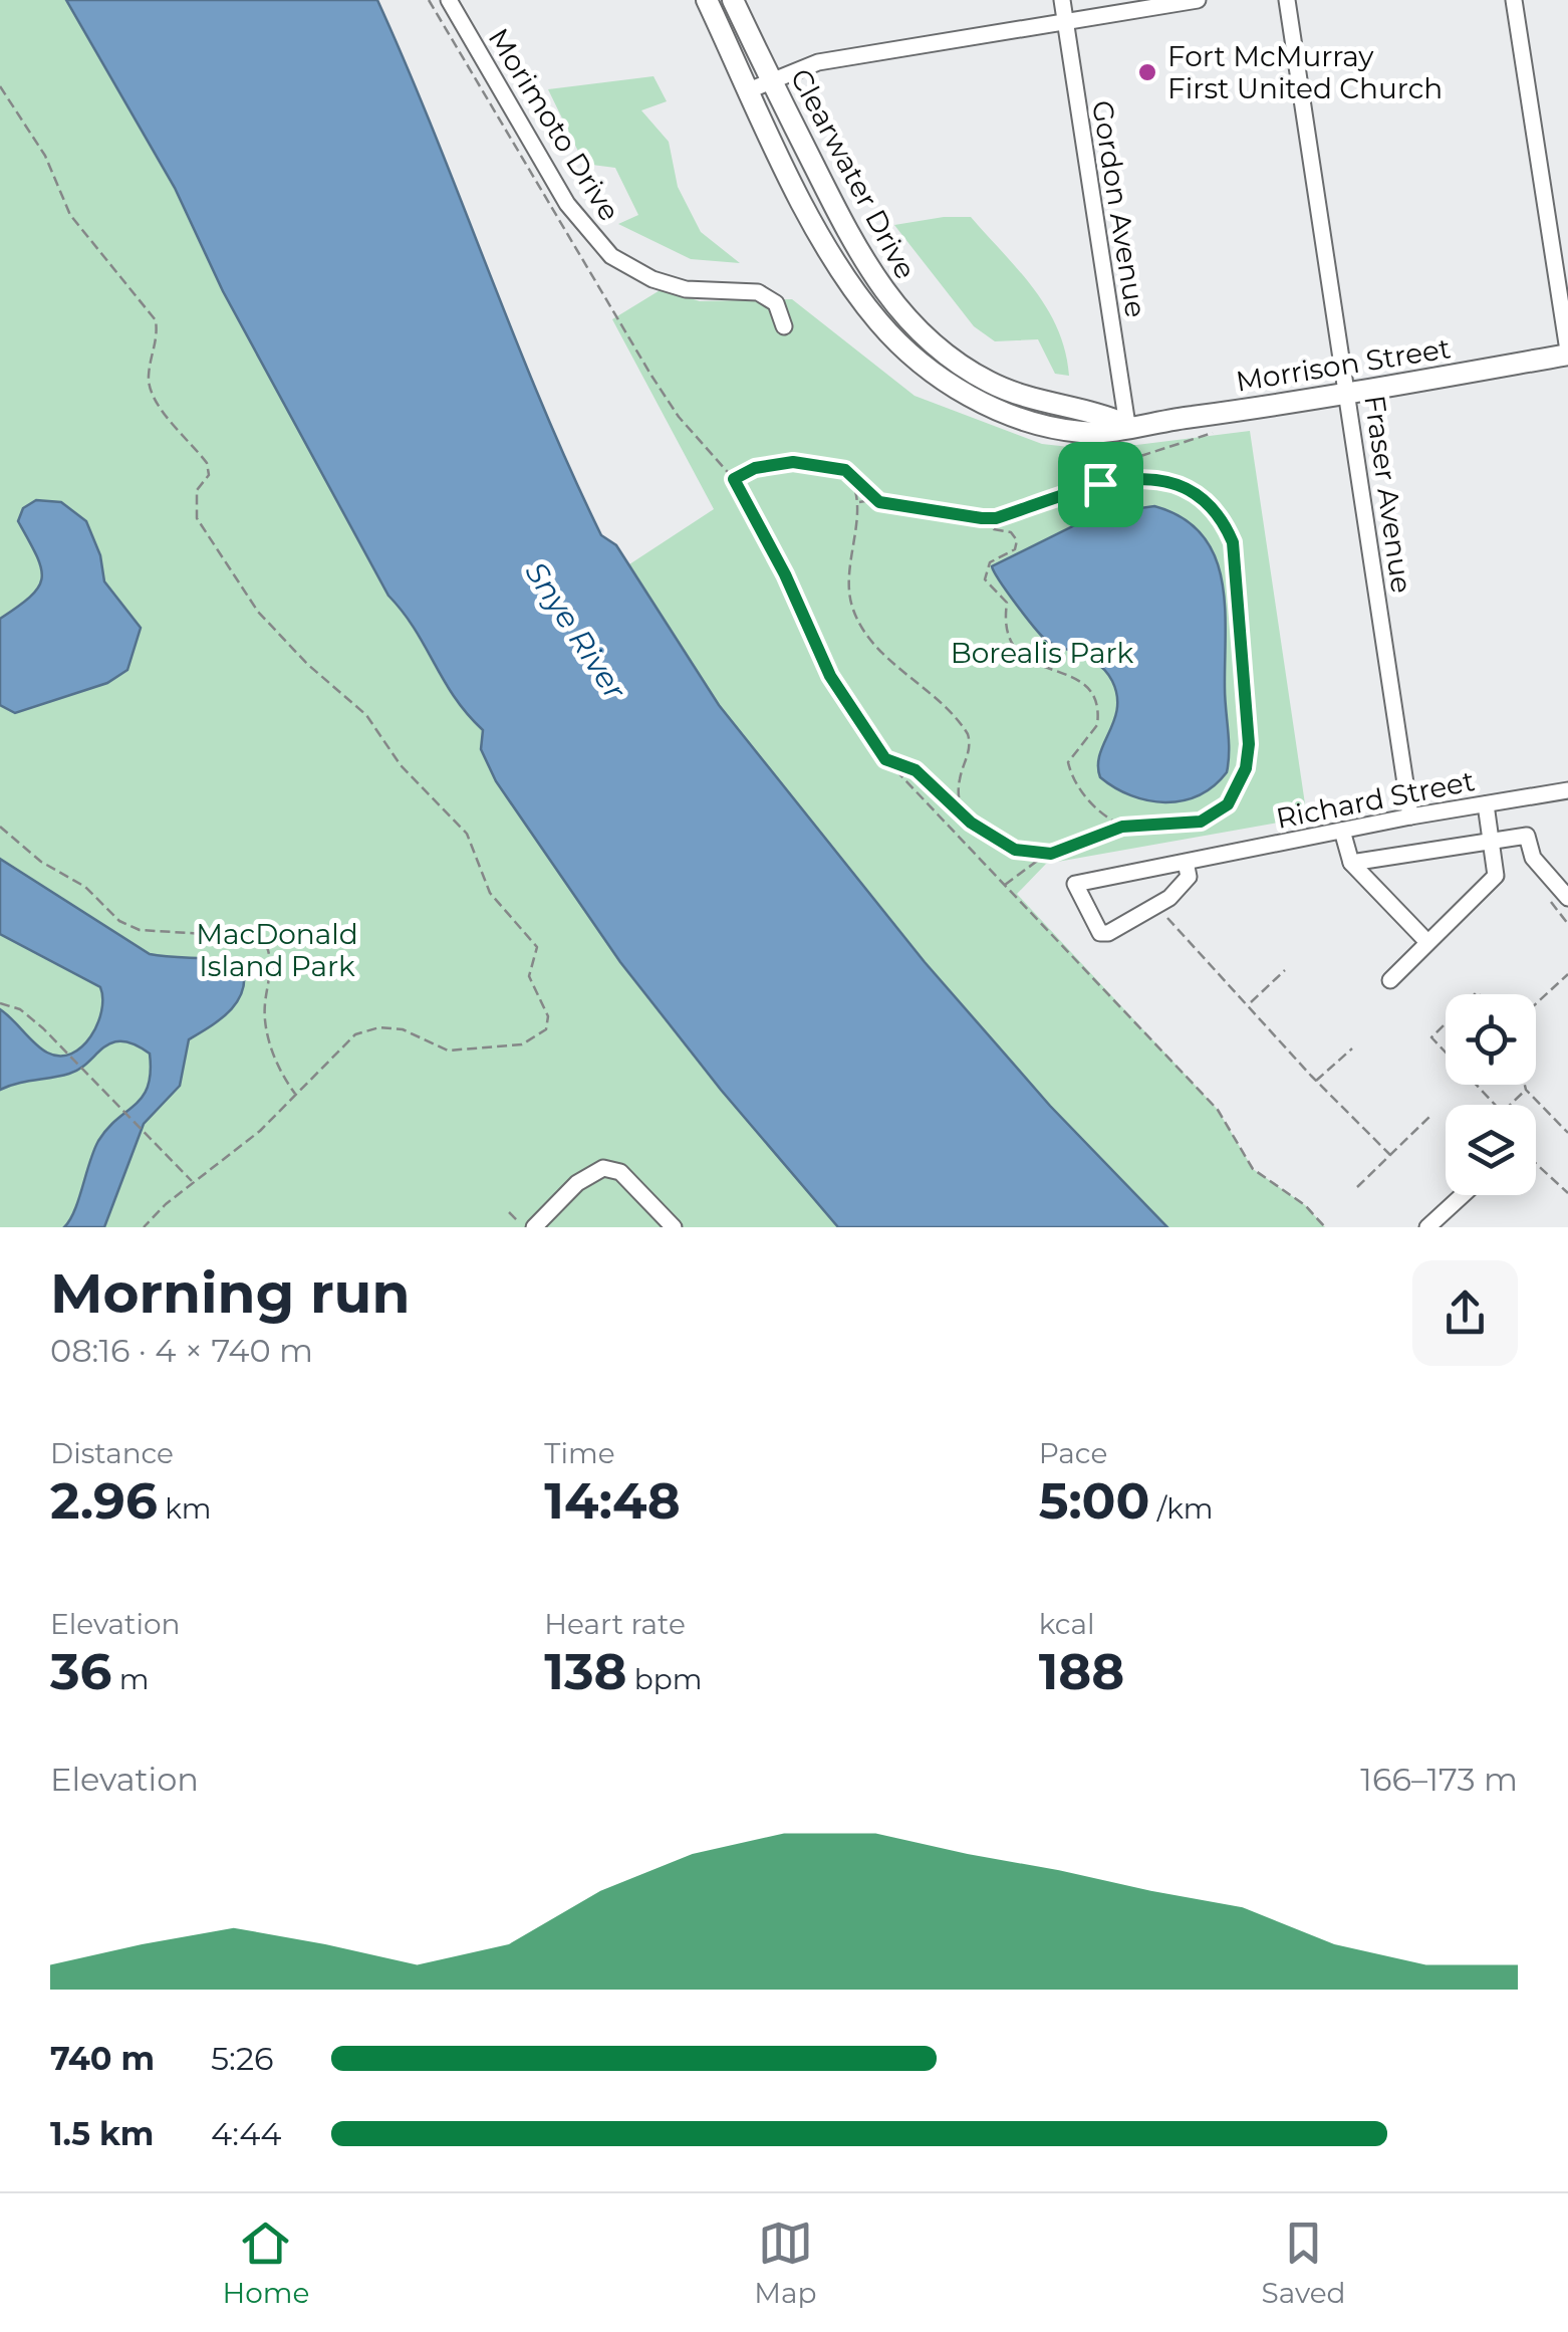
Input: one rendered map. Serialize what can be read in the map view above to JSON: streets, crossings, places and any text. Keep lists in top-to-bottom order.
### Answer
{
  "streets": {
    "main road": ["Clearwater Drive", "Morrison Street"],
    "street": [
      "Morimoto Drive",
      "Gordon Avenue",
      "Fraser Avenue",
      "Richard Street"
    ]
  },
  "crossings": [
    ["Clearwater Drive", "Gordon Avenue"],
    ["Clearwater Drive", "Morrison Street"],
    ["Gordon Avenue", "Morrison Street"],
    ["Morrison Street", "Fraser Avenue"],
    ["Fraser Avenue", "Richard Street"]
  ],
  "water": ["Snye River"],
  "parks": ["Borealis Park", "MacDonald Island Park"],
  "places": ["Fort McMurray First United Church"],
  "page": {
    "heading": ["Morning run", "08:16 · 4 × 740 m"],
    "stats": [
      ["Distance", "2.96 km"],
      ["Time", "14:48"],
      ["Pace", "5:00 /km"],
      ["Elevation", "36 m"],
      ["Heart rate", "138 bpm"],
      ["kcal", "188"]
    ],
    "chart": ["Elevation", "166–173 m"],
    "list": [
      {
        "name": "740 m",
        "note": "5:26"
      },
      {
        "name": "1.5 km",
        "note": "4:44"
      }
    ],
    "tabs": ["Home", "Map", "Saved"]
  }
}
